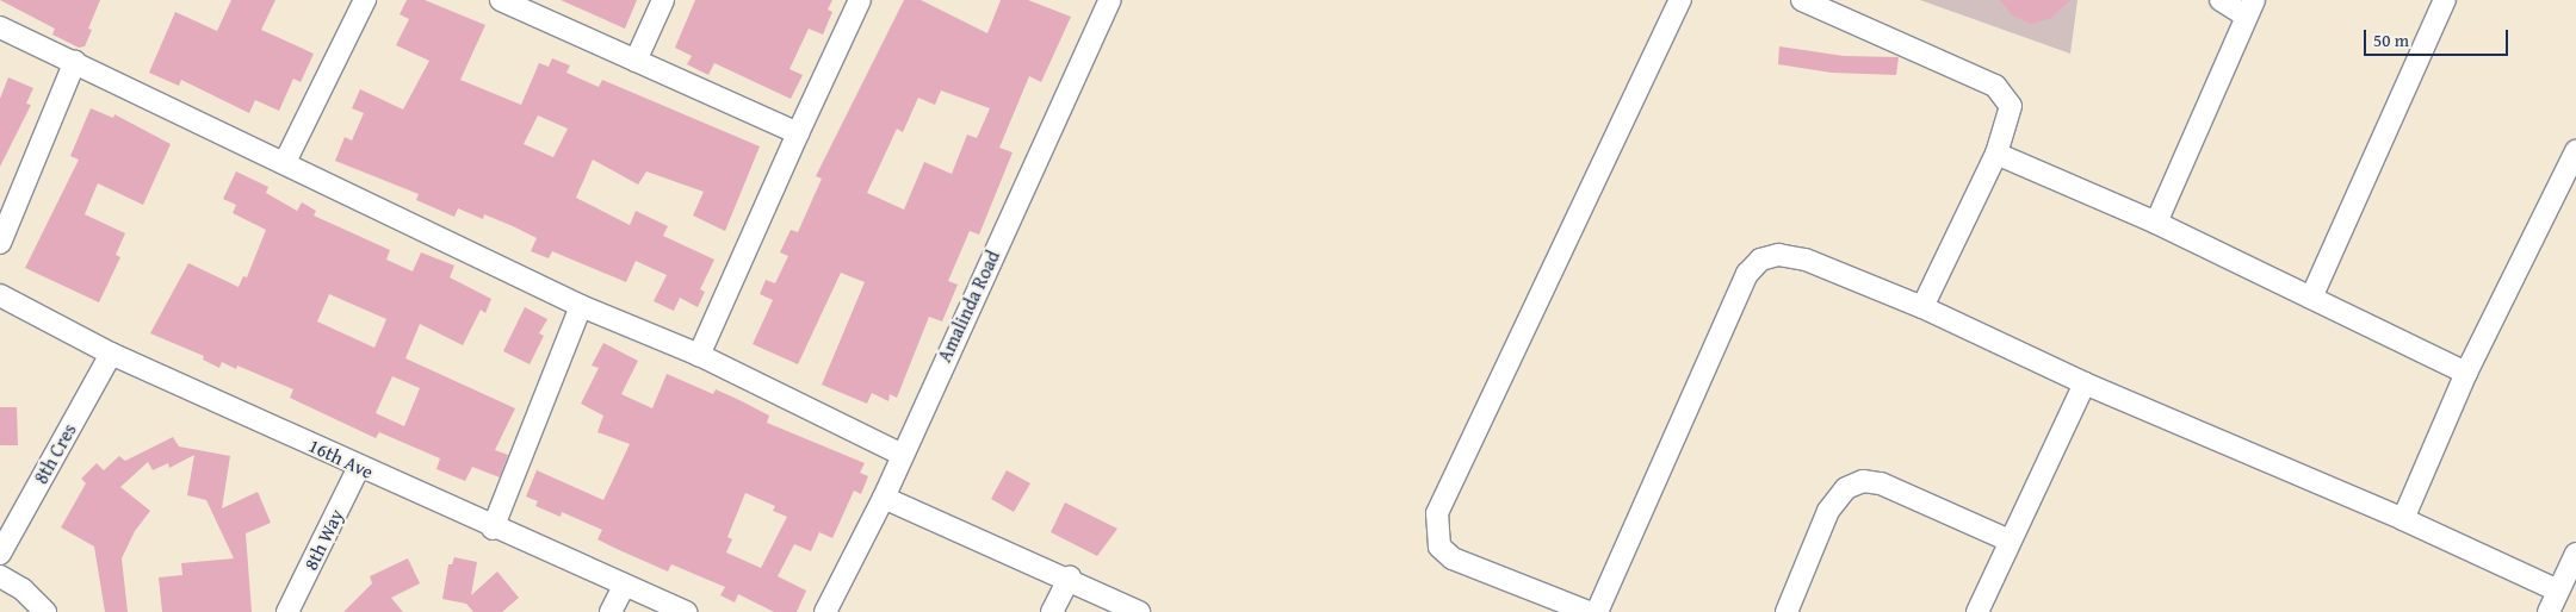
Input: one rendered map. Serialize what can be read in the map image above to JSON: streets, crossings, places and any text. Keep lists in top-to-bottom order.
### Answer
{
  "streets": {
    "street": [
      "Amalinda Road",
      "8th Cres",
      "16th Ave",
      "8th Way"
    ]
  },
  "crossings": [
    ["8th Cres", "16th Ave"],
    ["16th Ave", "8th Way"]
  ],
  "scale_bar": "50 m"
}
